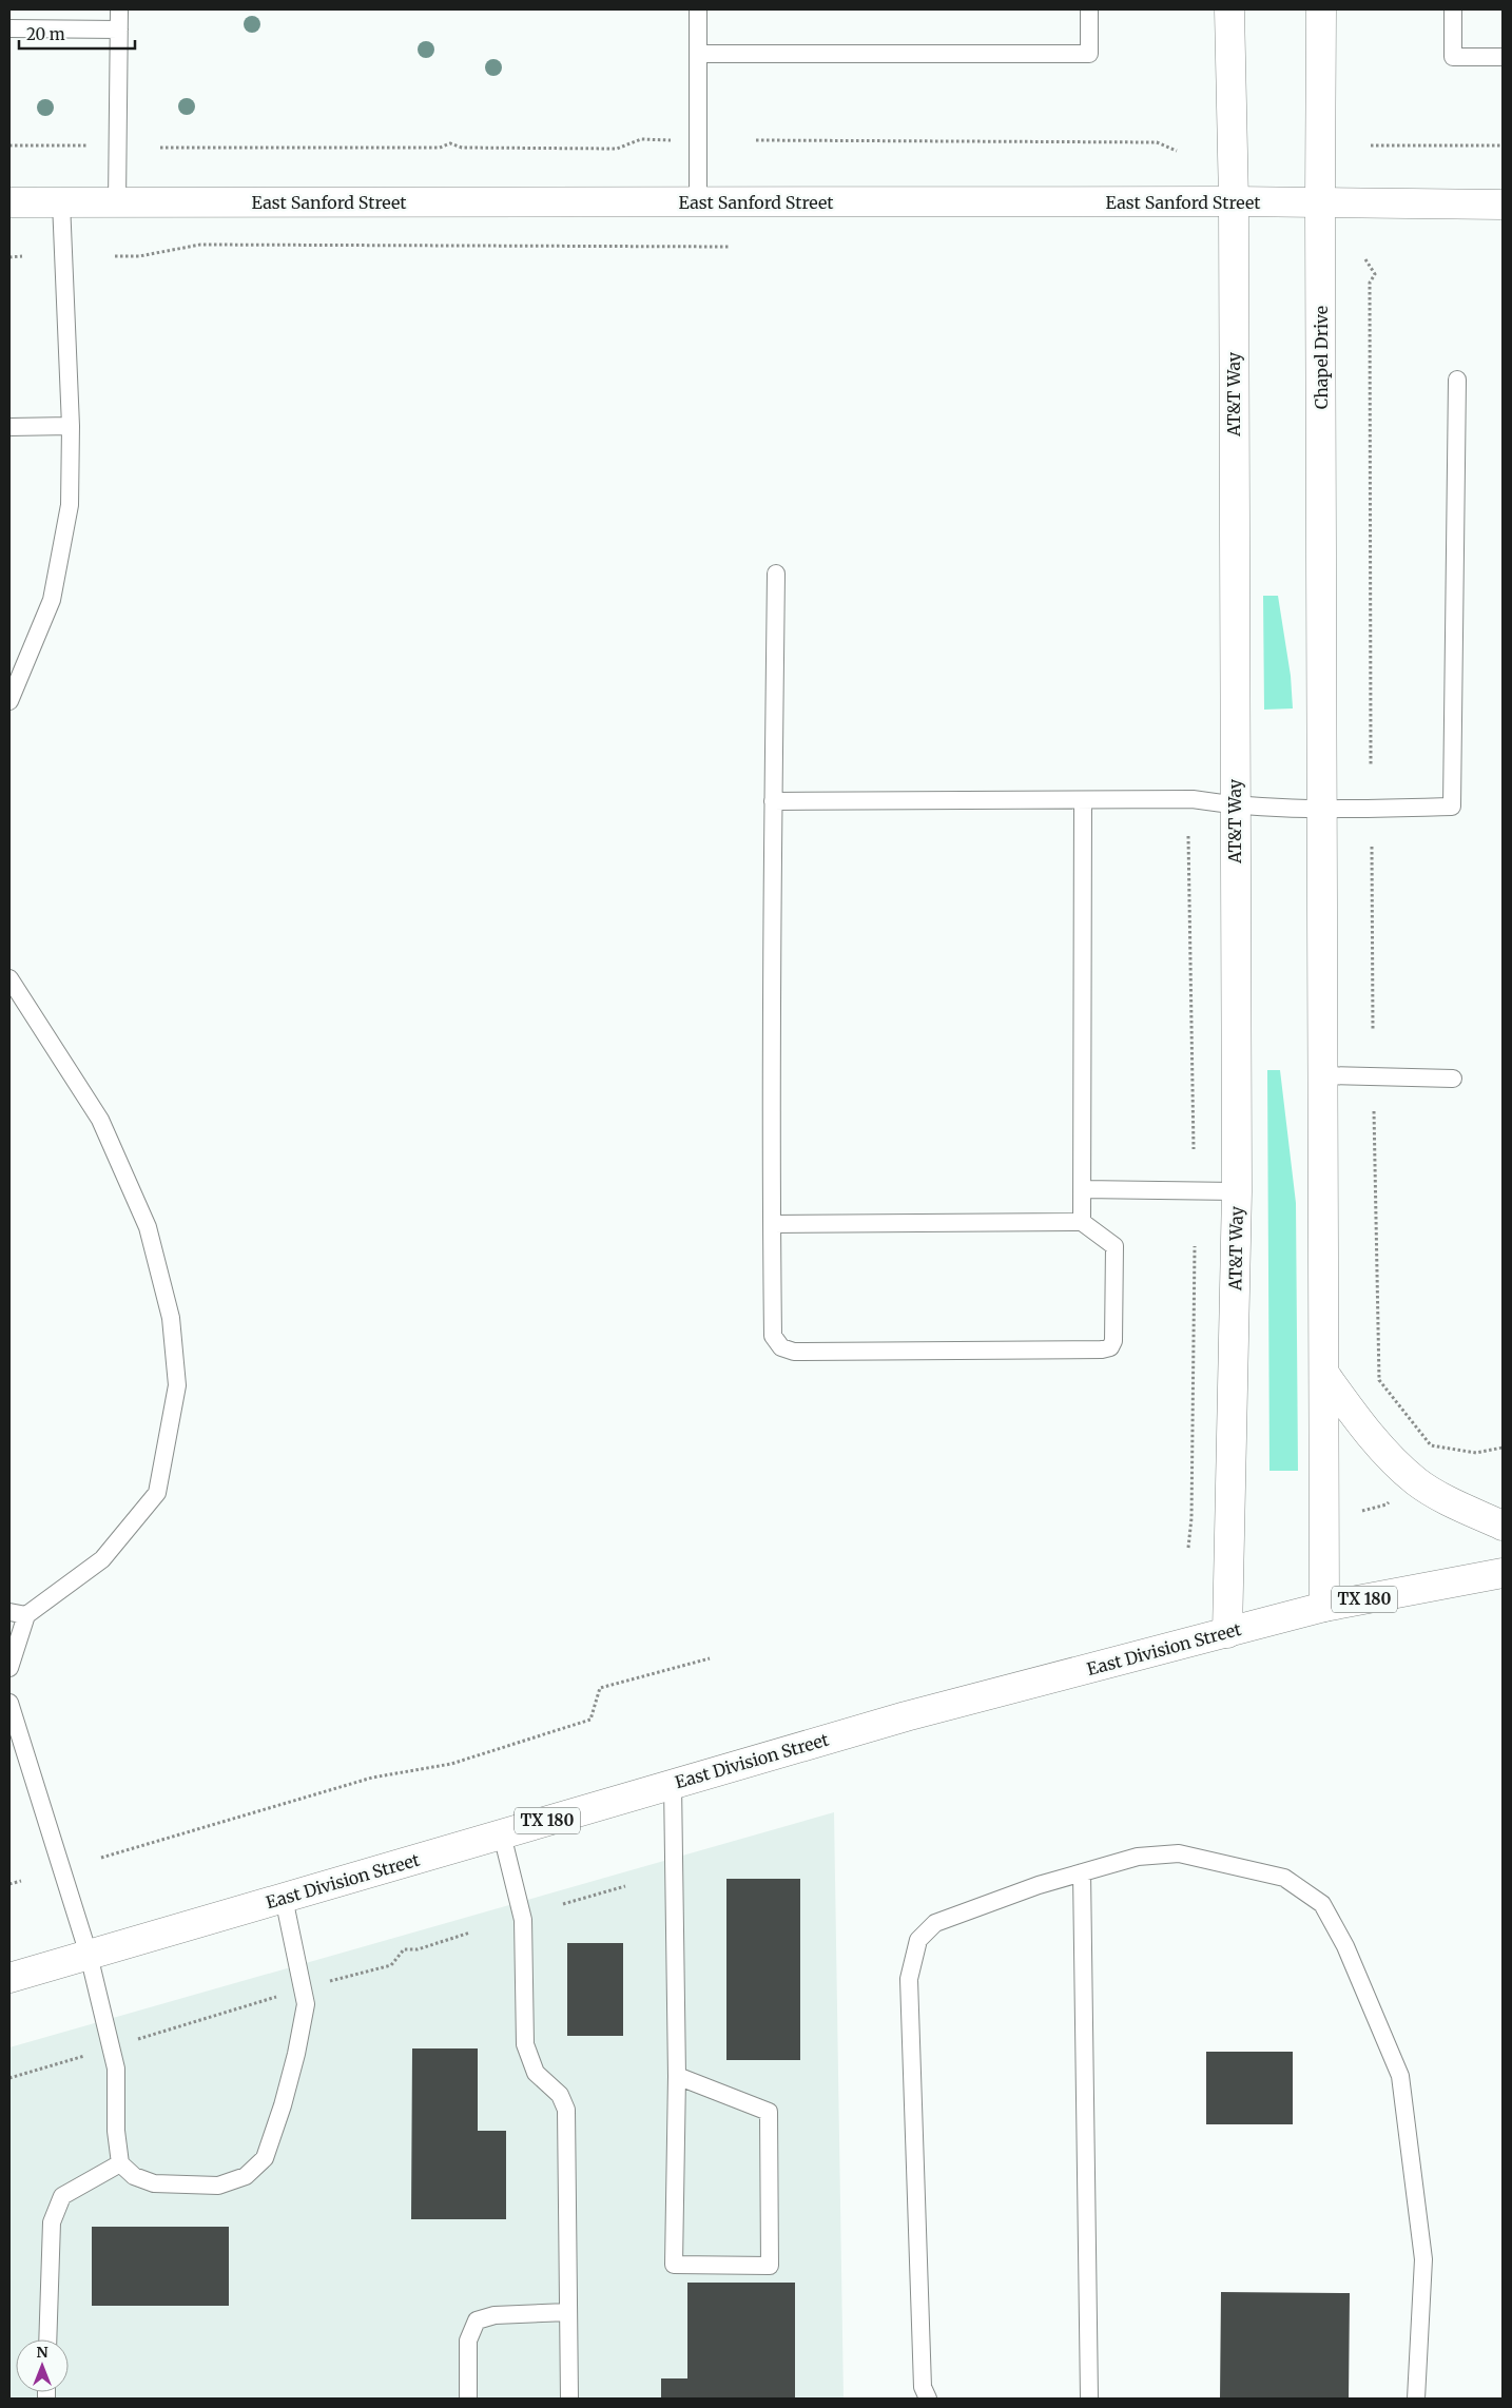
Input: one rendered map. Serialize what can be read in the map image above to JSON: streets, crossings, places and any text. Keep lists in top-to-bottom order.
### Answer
{
  "streets": {
    "main road": [
      "East Sanford Street",
      "Chapel Drive",
      "AT&T Way",
      "TX 180",
      "East Division Street"
    ]
  },
  "crossings": [
    ["East Sanford Street", "Chapel Drive"],
    ["East Sanford Street", "AT&T Way"],
    ["AT&T Way", "East Division Street"]
  ],
  "scale_bar": "20 m",
  "north": "top"
}
